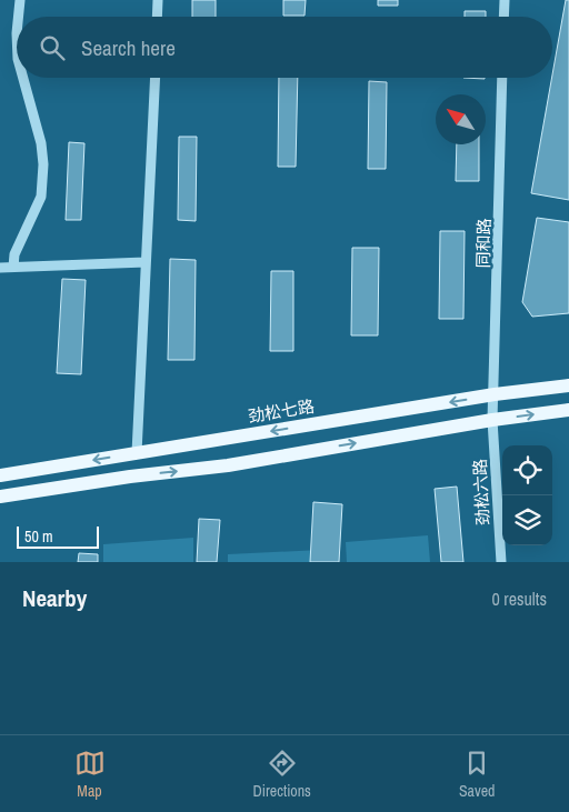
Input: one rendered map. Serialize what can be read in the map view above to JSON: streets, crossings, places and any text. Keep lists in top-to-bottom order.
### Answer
{
  "streets": {
    "main road": ["劲松七路"],
    "street": ["同和路", "劲松六路"]
  },
  "crossings": [
    ["同和路", "劲松七路"],
    ["同和路", "劲松六路"]
  ],
  "scale_bar": "50 m",
  "north": "top left",
  "page": {
    "search": "Search here",
    "scale": "50 m",
    "heading": ["Nearby", "0 results"],
    "nav": ["Map", "Directions", "Saved"]
  }
}
